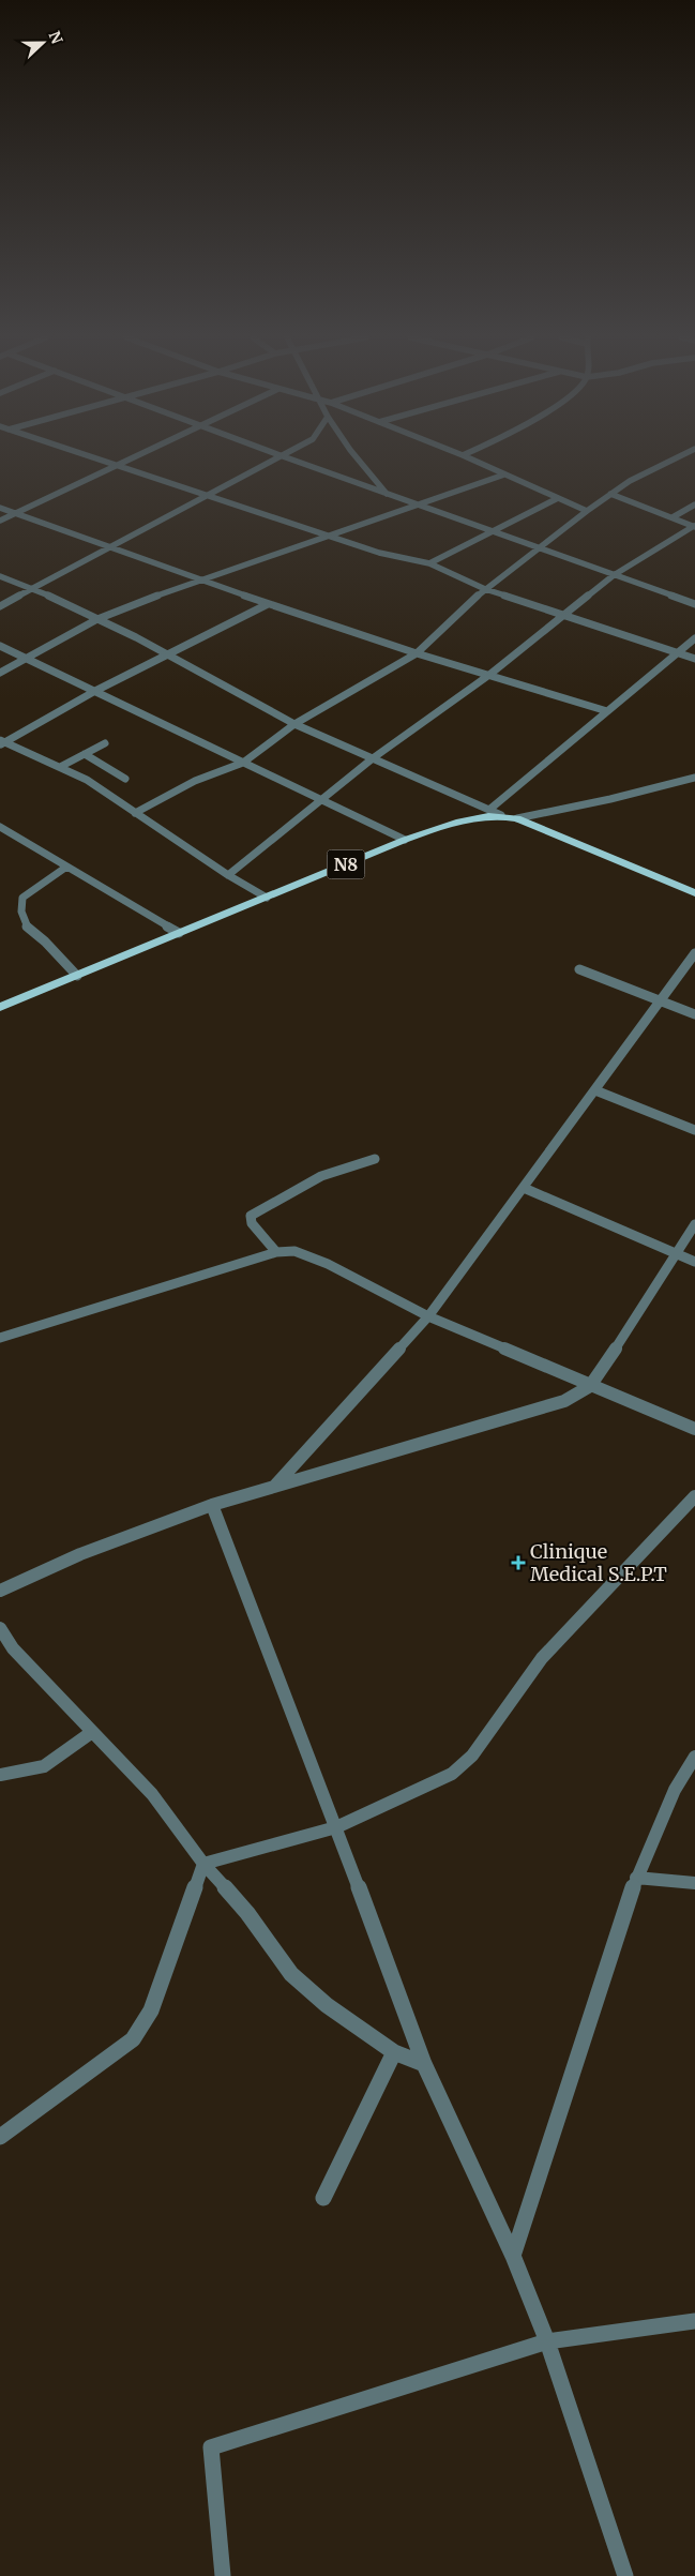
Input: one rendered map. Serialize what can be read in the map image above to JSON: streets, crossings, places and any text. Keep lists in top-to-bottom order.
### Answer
{
  "streets": {
    "main road": ["N8"]
  },
  "places": {
    "health": ["Clinique Medical S.E.P.T"]
  },
  "north": "right"
}
